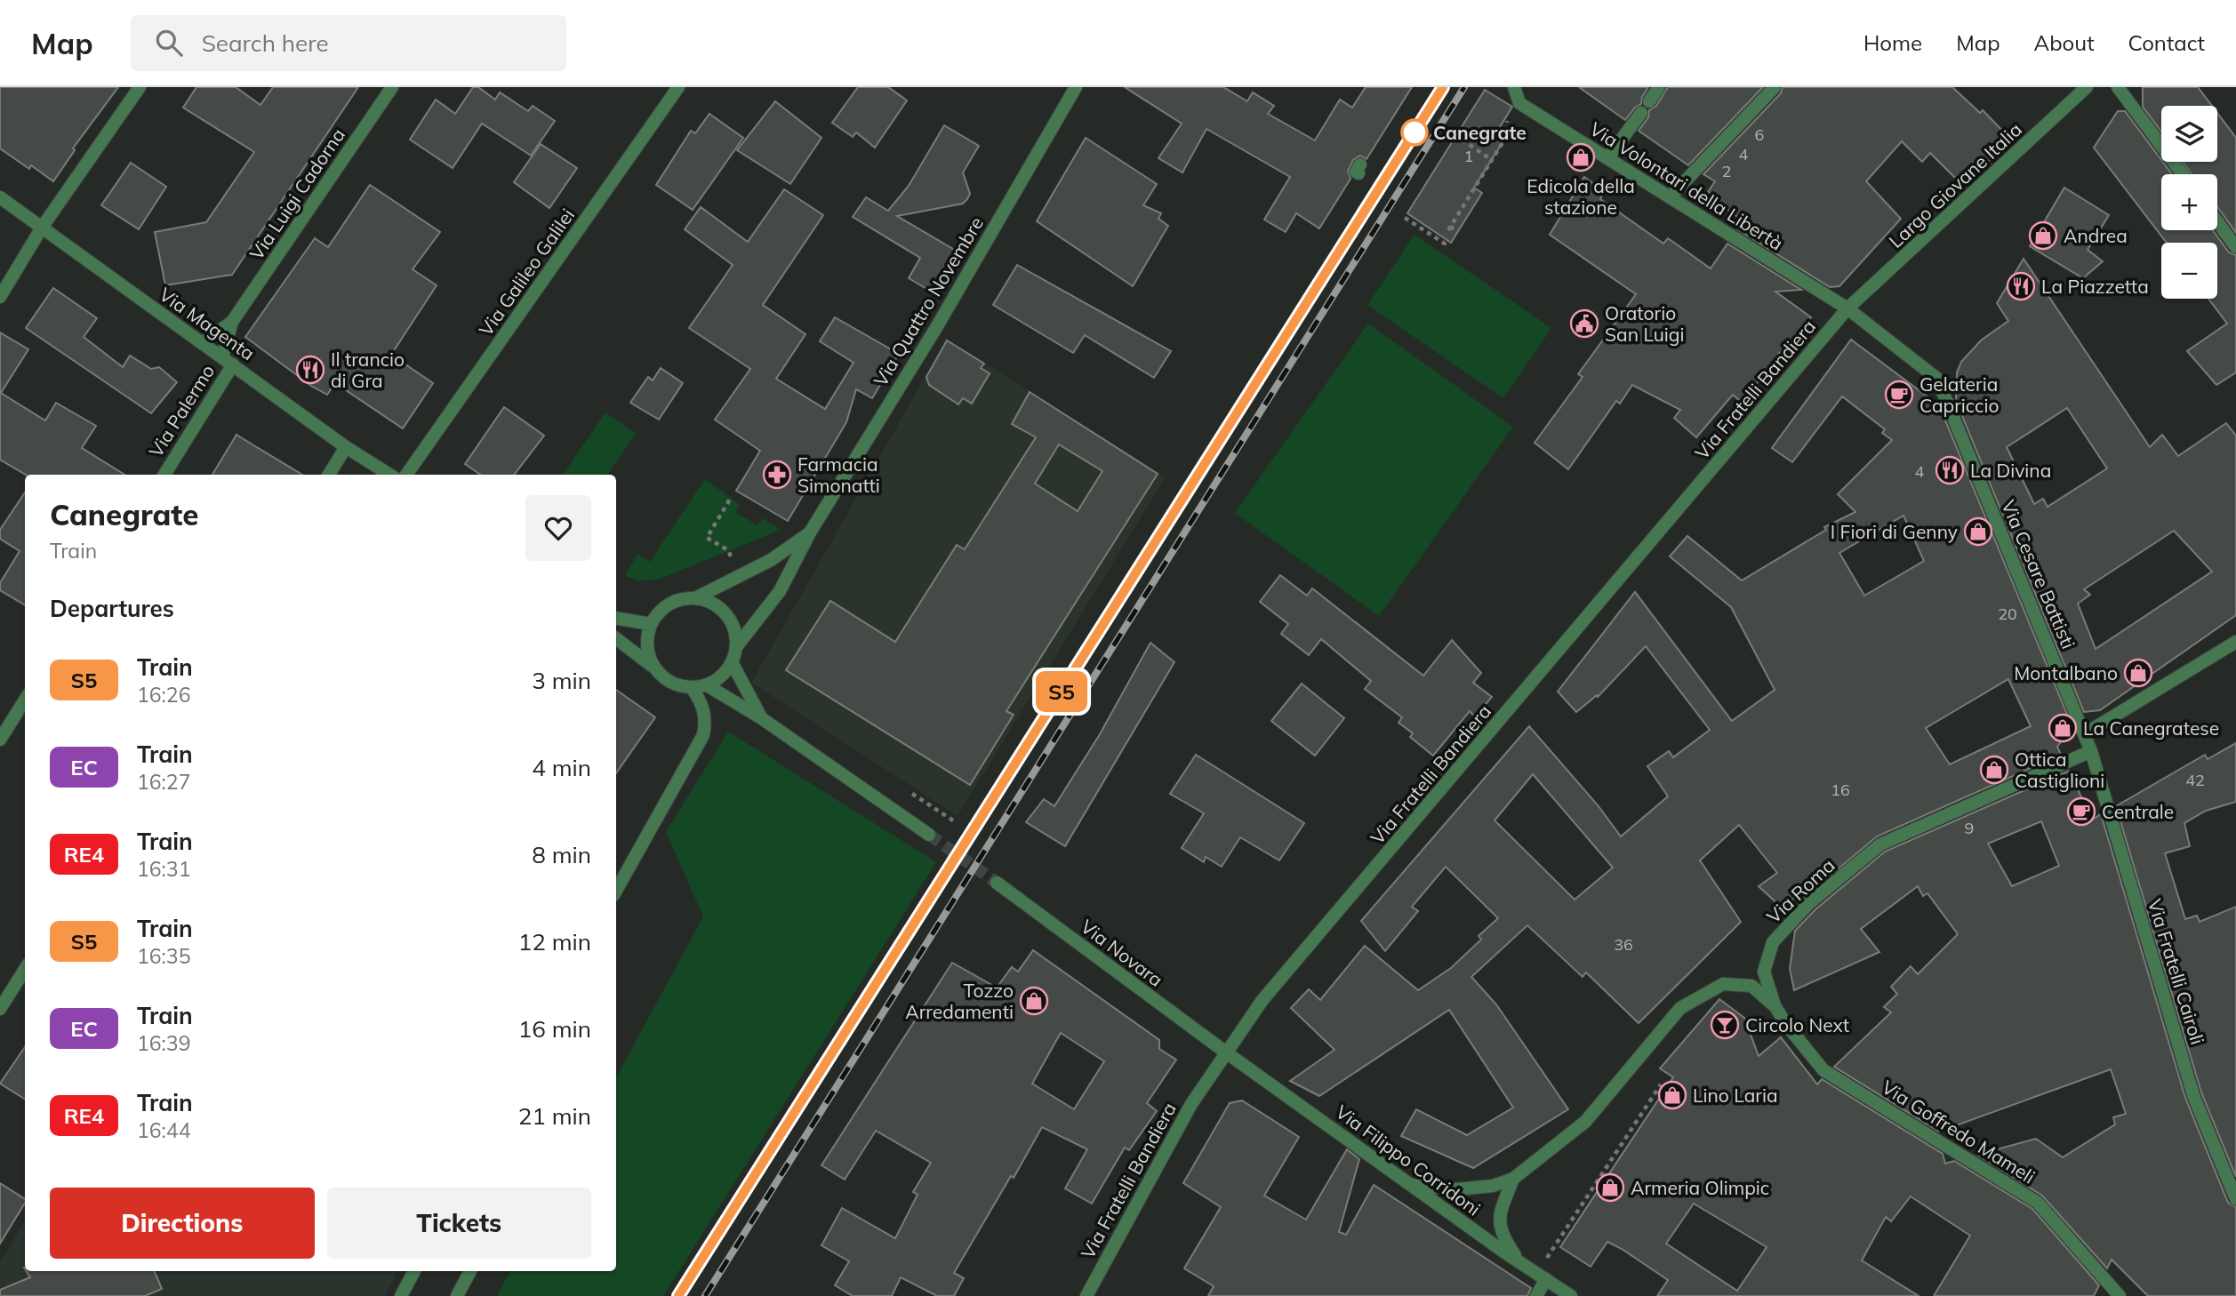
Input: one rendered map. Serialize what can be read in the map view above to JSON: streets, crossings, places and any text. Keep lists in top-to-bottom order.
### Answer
{
  "streets": {
    "street": [
      "Largo Giovane Italia",
      "Via Volontari della Libertà",
      "Via Luigi Cadorna",
      "Via Galileo Galilei",
      "Via Quattro Novembre",
      "Via Magenta",
      "Via Fratelli Bandiera",
      "Via Palermo",
      "Via Cesare Battisti",
      "Via Roma",
      "Via Novara",
      "Via Fratelli Cairoli",
      "Via Goffredo Mameli",
      "Via Filippo Corridoni"
    ]
  },
  "crossings": [
    ["Largo Giovane Italia", "Via Volontari della Libertà"],
    ["Largo Giovane Italia", "Via Fratelli Bandiera"],
    ["Largo Giovane Italia", "Via Cesare Battisti"],
    ["Via Volontari della Libertà", "Via Fratelli Bandiera"],
    ["Via Volontari della Libertà", "Via Cesare Battisti"],
    ["Via Luigi Cadorna", "Via Magenta"],
    ["Via Luigi Cadorna", "Via Palermo"],
    ["Via Magenta", "Via Palermo"],
    ["Via Fratelli Bandiera", "Via Cesare Battisti"],
    ["Via Fratelli Bandiera", "Via Novara"],
    ["Via Fratelli Bandiera", "Via Filippo Corridoni"],
    ["Via Cesare Battisti", "Via Roma"],
    ["Via Cesare Battisti", "Via Fratelli Cairoli"],
    ["Via Roma", "Via Fratelli Cairoli"],
    ["Via Roma", "Via Goffredo Mameli"],
    ["Via Novara", "Via Filippo Corridoni"]
  ],
  "places": {
    "other": ["Canegrate"],
    "shop": [
      "Edicola della stazione",
      "Andrea",
      "I Fiori di Genny",
      "Montalbano",
      "La Canegratese",
      "Ottica Castiglioni",
      "Tozzo Arredamenti",
      "Lino Laria",
      "Armeria Olimpic"
    ],
    "restaurant": ["La Piazzetta", "Il trancio di Gra", "La Divina"],
    "public building": ["Oratorio San Luigi"],
    "cafe": ["Gelateria Capriccio", "Centrale"],
    "pharmacy": ["Farmacia Simonatti"],
    "bar": ["Circolo Next"]
  },
  "house_numbers": [
    "6",
    "4",
    "1",
    "2",
    "4",
    "20",
    "42",
    "16",
    "9",
    "36"
  ],
  "page": {
    "header": "Map",
    "search": "Search here",
    "nav": [
      "Home",
      "Map",
      "About",
      "Contact"
    ],
    "on_map": "S5",
    "map_buttons": ["+", "−"],
    "heading": [
      ["Canegrate", "Train"],
      "Departures"
    ],
    "list": [
      {
        "mark": "S5",
        "name": "Train",
        "note": "16:26",
        "value": "3 min"
      },
      {
        "mark": "EC",
        "name": "Train",
        "note": "16:27",
        "value": "4 min"
      },
      {
        "mark": "RE4",
        "name": "Train",
        "note": "16:31",
        "value": "8 min"
      },
      {
        "mark": "S5",
        "name": "Train",
        "note": "16:35",
        "value": "12 min"
      },
      {
        "mark": "EC",
        "name": "Train",
        "note": "16:39",
        "value": "16 min"
      },
      {
        "mark": "RE4",
        "name": "Train",
        "note": "16:44",
        "value": "21 min"
      }
    ],
    "buttons": ["Directions", "Tickets"]
  }
}
